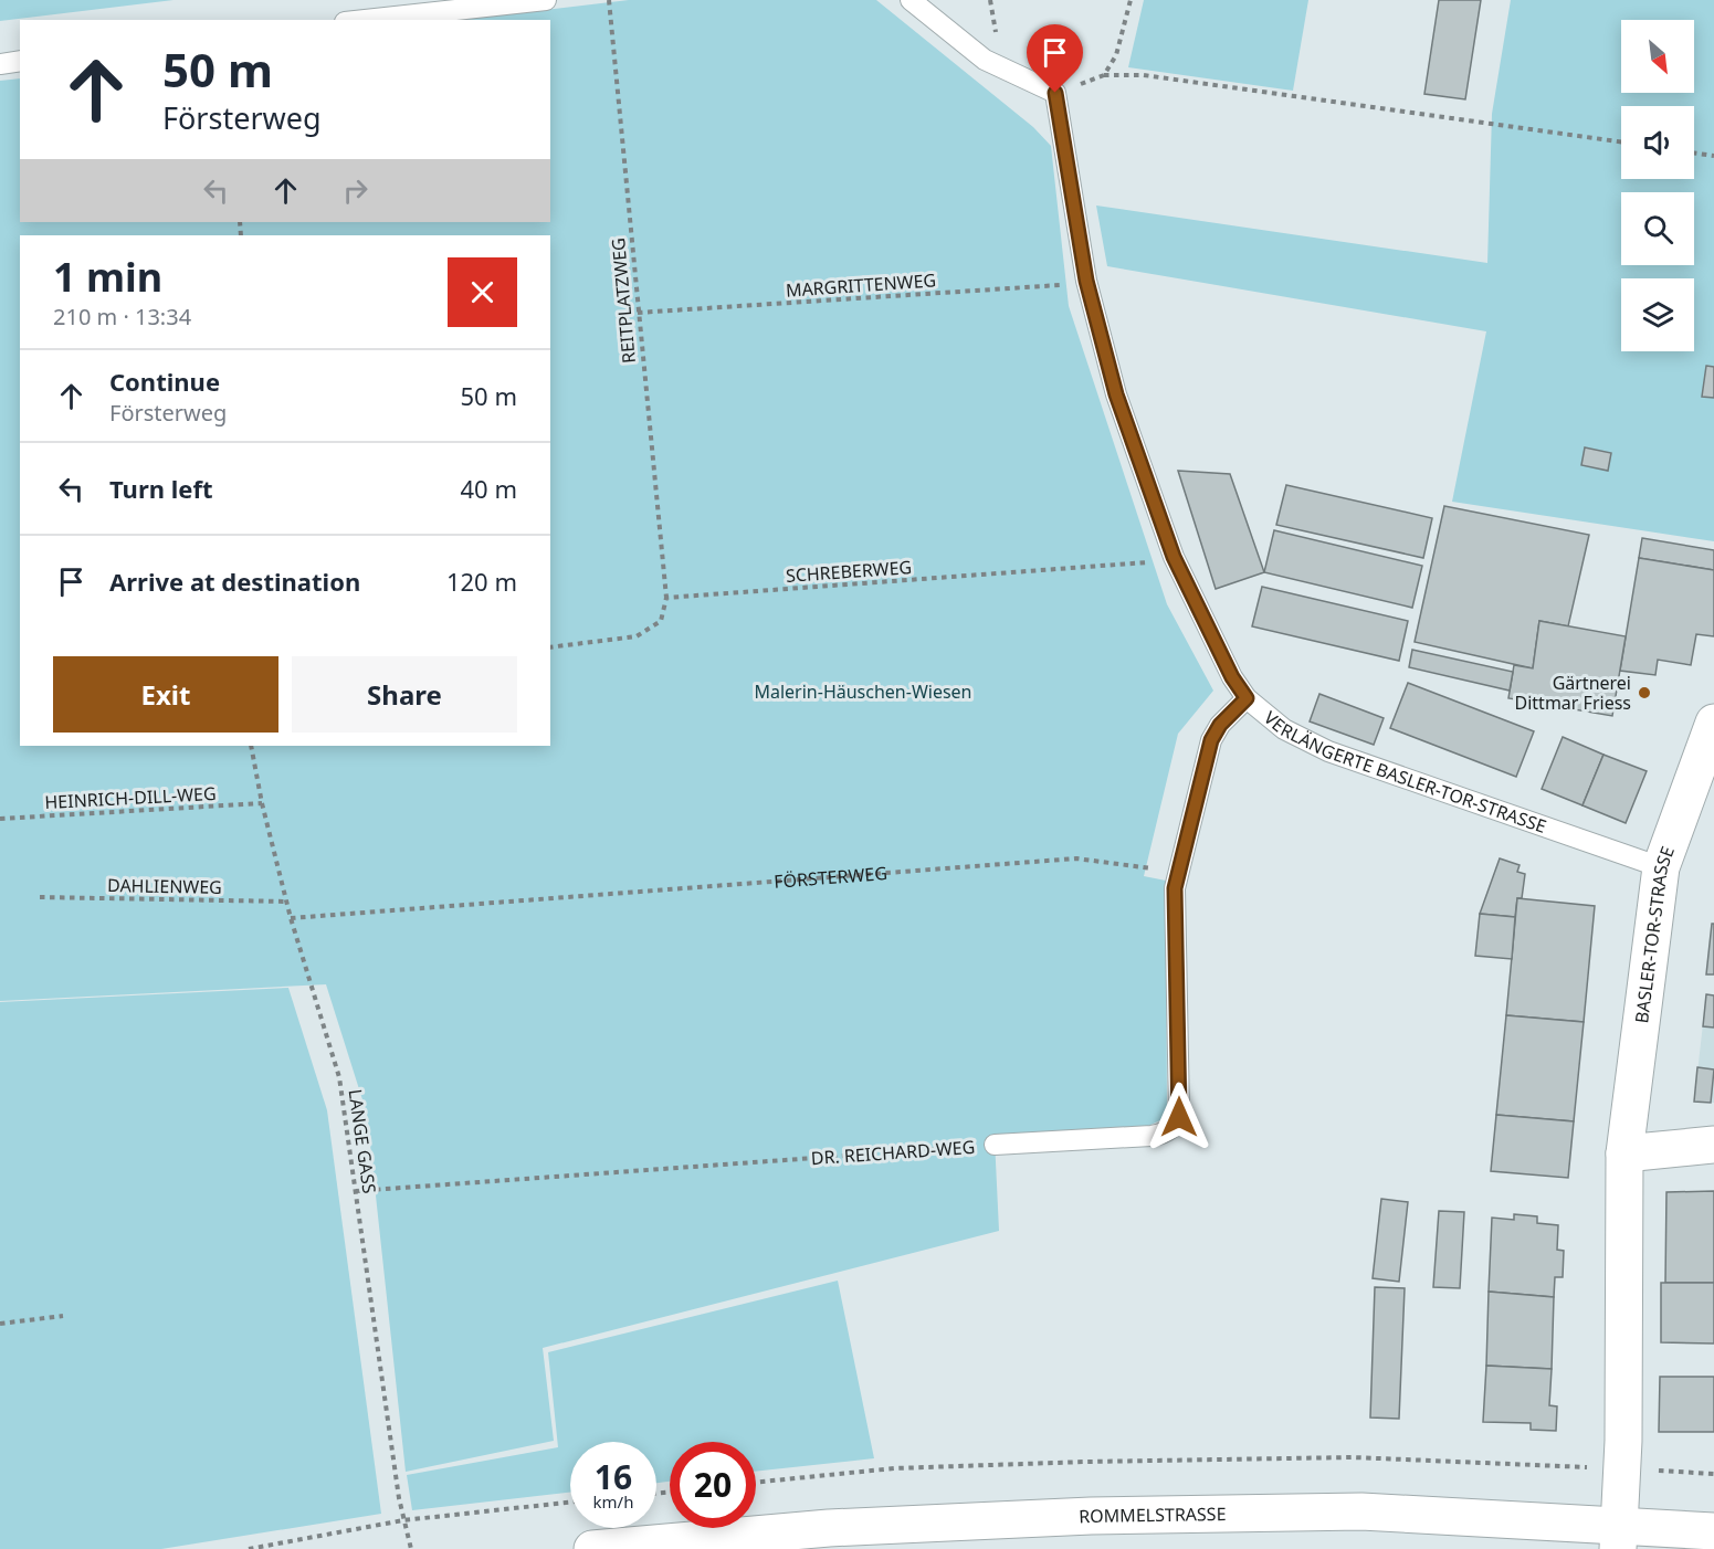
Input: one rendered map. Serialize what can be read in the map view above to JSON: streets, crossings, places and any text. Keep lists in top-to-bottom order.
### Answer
{
  "streets": {
    "main road": ["BASLER-TOR-STRASSE", "ROMMELSTRASSE"],
    "lane": ["VERLÄNGERTE BASLER-TOR-STRASSE", "DR. REICHARD-WEG"],
    "path": [
      "MARGRITTENWEG",
      "REITPLATZWEG",
      "SCHREBERWEG",
      "HEINRICH-DILL-WEG",
      "FÖRSTERWEG",
      "DAHLIENWEG",
      "LANGE GASS"
    ]
  },
  "crossings": [
    ["MARGRITTENWEG", "REITPLATZWEG"],
    ["MARGRITTENWEG", "VERLÄNGERTE BASLER-TOR-STRASSE"],
    ["REITPLATZWEG", "SCHREBERWEG"],
    ["SCHREBERWEG", "VERLÄNGERTE BASLER-TOR-STRASSE"],
    ["VERLÄNGERTE BASLER-TOR-STRASSE", "BASLER-TOR-STRASSE"],
    ["HEINRICH-DILL-WEG", "LANGE GASS"],
    ["FÖRSTERWEG", "LANGE GASS"],
    ["FÖRSTERWEG", "DR. REICHARD-WEG"],
    ["DAHLIENWEG", "LANGE GASS"],
    ["BASLER-TOR-STRASSE", "ROMMELSTRASSE"],
    ["LANGE GASS", "DR. REICHARD-WEG"]
  ],
  "parks": ["Malerin-Häuschen-Wiesen"],
  "places": ["Gärtnerei Dittmar Friess"],
  "north": "bottom right",
  "page": {
    "turn": ["50 m", "Försterweg"],
    "heading": ["1 min", "210 m · 13:34"],
    "list": [
      {
        "name": "Continue",
        "note": "Försterweg",
        "value": "50 m"
      },
      {
        "name": "Turn left",
        "value": "40 m"
      },
      {
        "name": "Arrive at destination",
        "value": "120 m"
      }
    ],
    "buttons": ["Exit", "Share"],
    "speed": "16 km/h",
    "limit": "20"
  }
}
